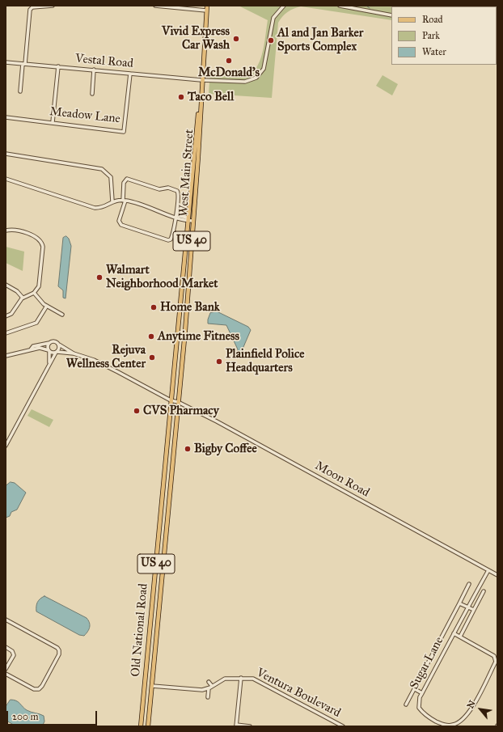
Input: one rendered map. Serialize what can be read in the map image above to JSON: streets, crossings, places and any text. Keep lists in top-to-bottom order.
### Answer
{
  "streets": {
    "main road": ["West Main Street", "US 40", "Old National Road"],
    "street": [
      "Vestal Road",
      "Meadow Lane",
      "Moon Road",
      "Sugar Lane",
      "Ventura Boulevard"
    ]
  },
  "crossings": [
    ["Vestal Road", "Meadow Lane"],
    ["Vestal Road", "West Main Street"],
    ["West Main Street", "Moon Road"],
    ["West Main Street", "Old National Road"],
    ["Moon Road", "Old National Road"],
    ["Moon Road", "Sugar Lane"]
  ],
  "places": [
    "Vivid Express Car Wash",
    "Al and Jan Barker Sports Complex",
    "McDonald's",
    "Taco Bell",
    "Walmart Neighborhood Market",
    "Home Bank",
    "Anytime Fitness",
    "Rejuva Wellness Center",
    "Plainfield Police Headquarters",
    "CVS Pharmacy",
    "Bigby Coffee"
  ],
  "legend": ["Road", "Park", "Water"],
  "scale_bar": "200 m",
  "north": "top left"
}
